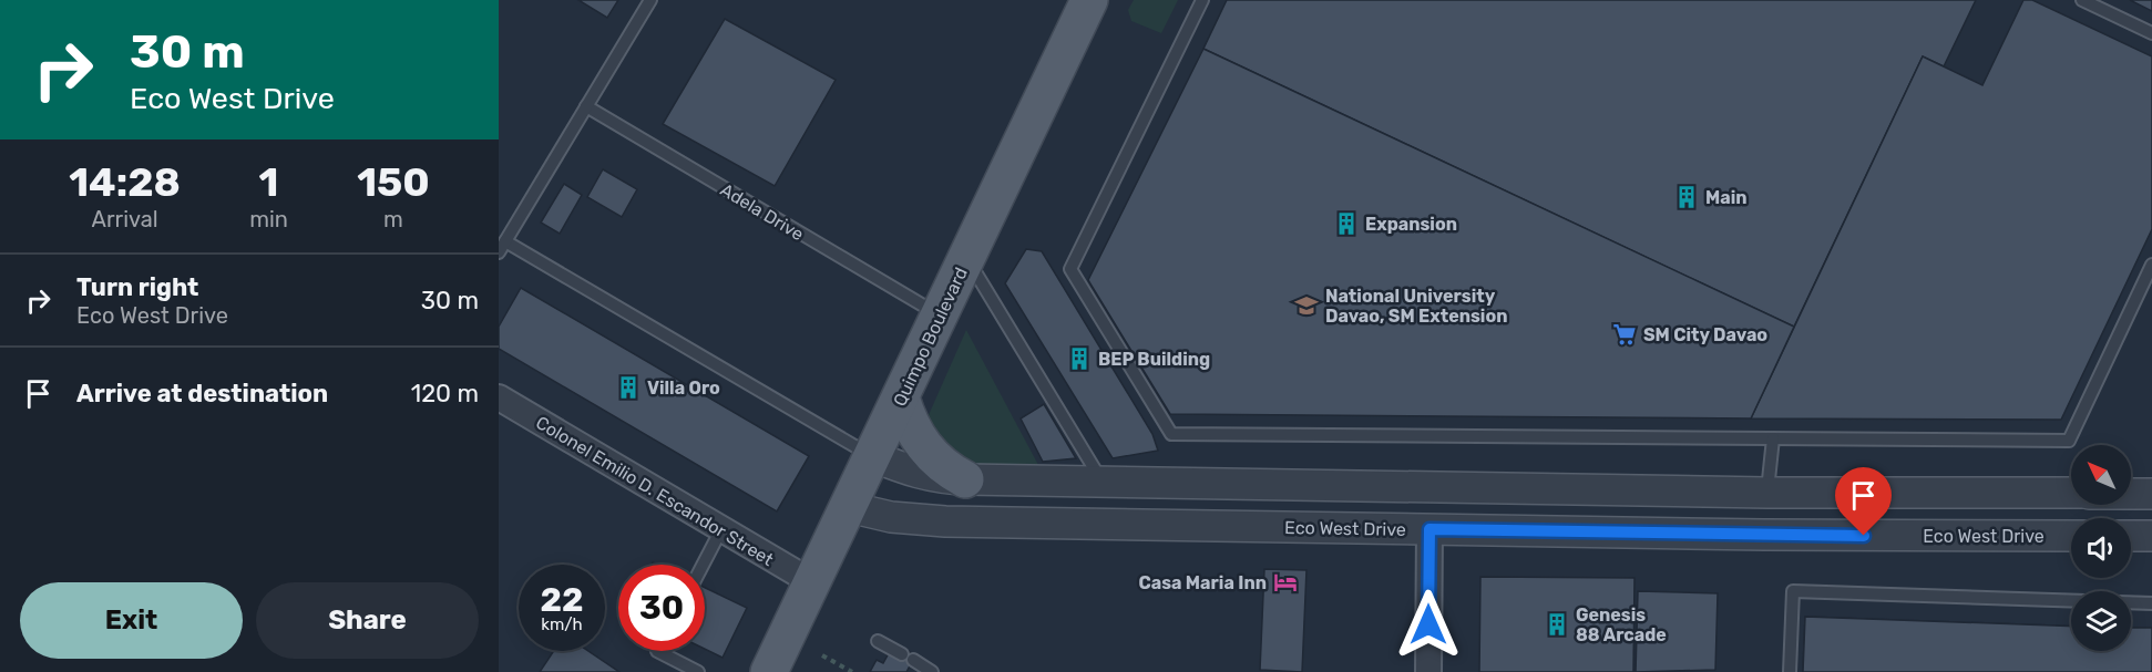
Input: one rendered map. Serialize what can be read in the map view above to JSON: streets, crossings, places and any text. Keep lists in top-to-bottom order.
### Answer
{
  "streets": {
    "main road": ["Quimpo Boulevard"],
    "street": ["Colonel Emilio D. Escandor Street", "Eco West Drive"],
    "lane": ["Adela Drive"]
  },
  "crossings": [
    ["Adela Drive", "Quimpo Boulevard"],
    ["Quimpo Boulevard", "Colonel Emilio D. Escandor Street"],
    ["Quimpo Boulevard", "Eco West Drive"]
  ],
  "places": {
    "building": [
      "Main",
      "Expansion",
      "BEP Building",
      "Villa Oro",
      "Genesis 88 Arcade"
    ],
    "school or university": ["National University Davao, SM Extension"],
    "supermarket": ["SM City Davao"],
    "hotel": ["Casa Maria Inn"]
  },
  "north": "top left",
  "page": {
    "turn": ["30 m", "Eco West Drive"],
    "eta": [
      "14:28",
      "Arrival",
      "1",
      "min",
      "150",
      "m"
    ],
    "list": [
      {
        "name": "Turn right",
        "note": "Eco West Drive",
        "value": "30 m"
      },
      {
        "name": "Arrive at destination",
        "value": "120 m"
      }
    ],
    "speed": "22 km/h",
    "limit": "30",
    "buttons": ["Exit", "Share"]
  }
}
